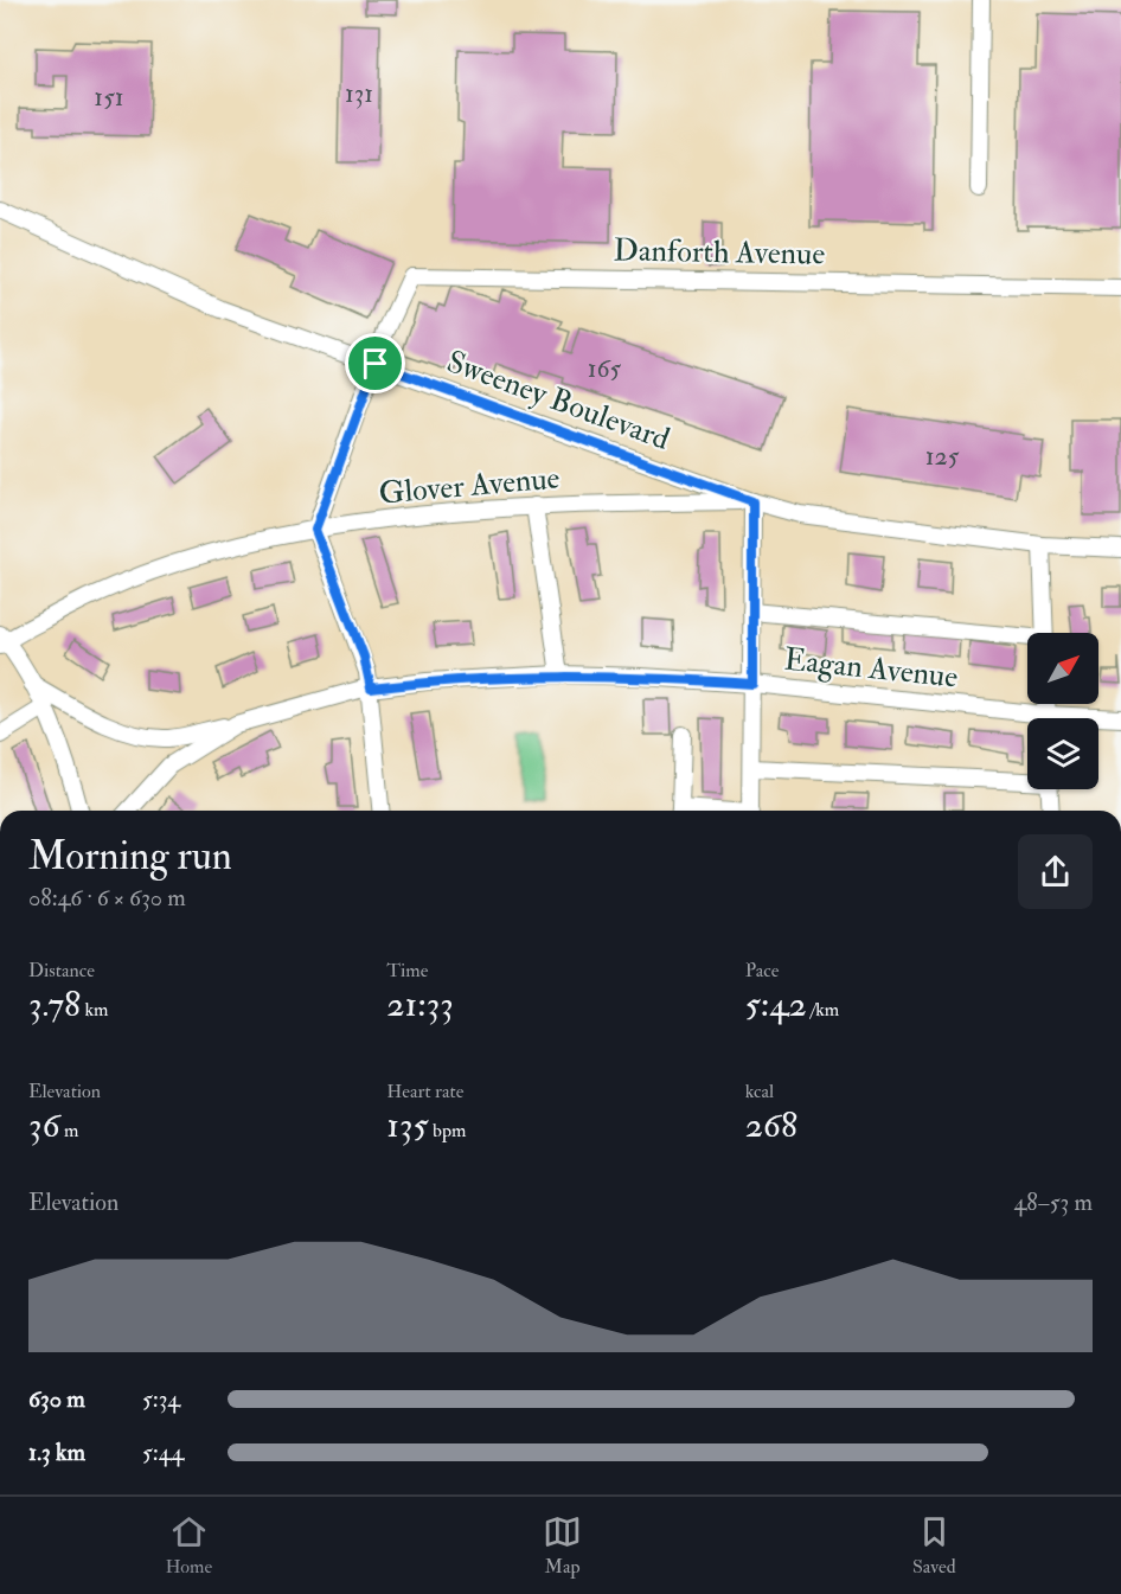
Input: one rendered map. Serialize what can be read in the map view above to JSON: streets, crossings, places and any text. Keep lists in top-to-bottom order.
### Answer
{
  "streets": {
    "street": [
      "Danforth Avenue",
      "Sweeney Boulevard",
      "Glover Avenue",
      "Eagan Avenue"
    ]
  },
  "crossings": [
    ["Danforth Avenue", "Sweeney Boulevard"],
    ["Sweeney Boulevard", "Glover Avenue"]
  ],
  "house_numbers": [
    "131",
    "151",
    "165",
    "125"
  ],
  "north": "top right",
  "page": {
    "heading": ["Morning run", "08:46 · 6 × 630 m"],
    "stats": [
      ["Distance", "3.78 km"],
      ["Time", "21:33"],
      ["Pace", "5:42 /km"],
      ["Elevation", "36 m"],
      ["Heart rate", "135 bpm"],
      ["kcal", "268"]
    ],
    "chart": ["Elevation", "48–53 m"],
    "list": [
      {
        "name": "630 m",
        "note": "5:34"
      },
      {
        "name": "1.3 km",
        "note": "5:44"
      }
    ],
    "tabs": ["Home", "Map", "Saved"]
  }
}
